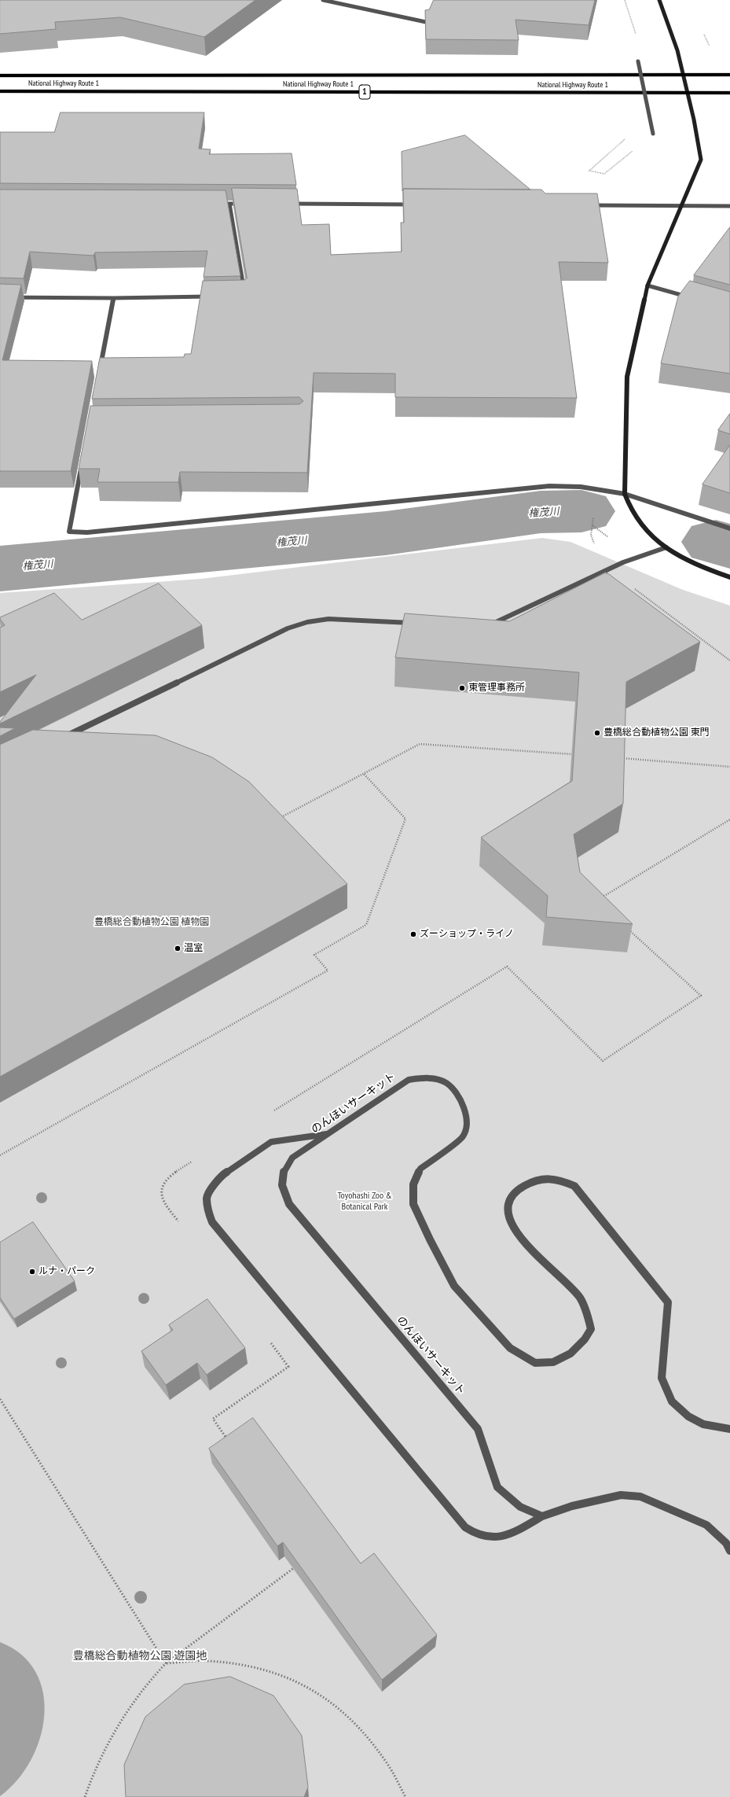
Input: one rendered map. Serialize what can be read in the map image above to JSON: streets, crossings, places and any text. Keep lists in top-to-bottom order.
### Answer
{
  "streets": {
    "highway": ["National Highway Route 1", "1"],
    "street": ["のんほいサーキット"]
  },
  "water": ["権茂川"],
  "parks": ["豊橋総合動植物公園 植物園", "Toyohashi Zoo & Botanical Park", "豊橋総合動植物公園 遊園地"],
  "places": [
    "東管理事務所",
    "豊橋総合動植物公園 東門",
    "ズーショップ・ライノ",
    "温室",
    "ルナ・パーク"
  ]
}
